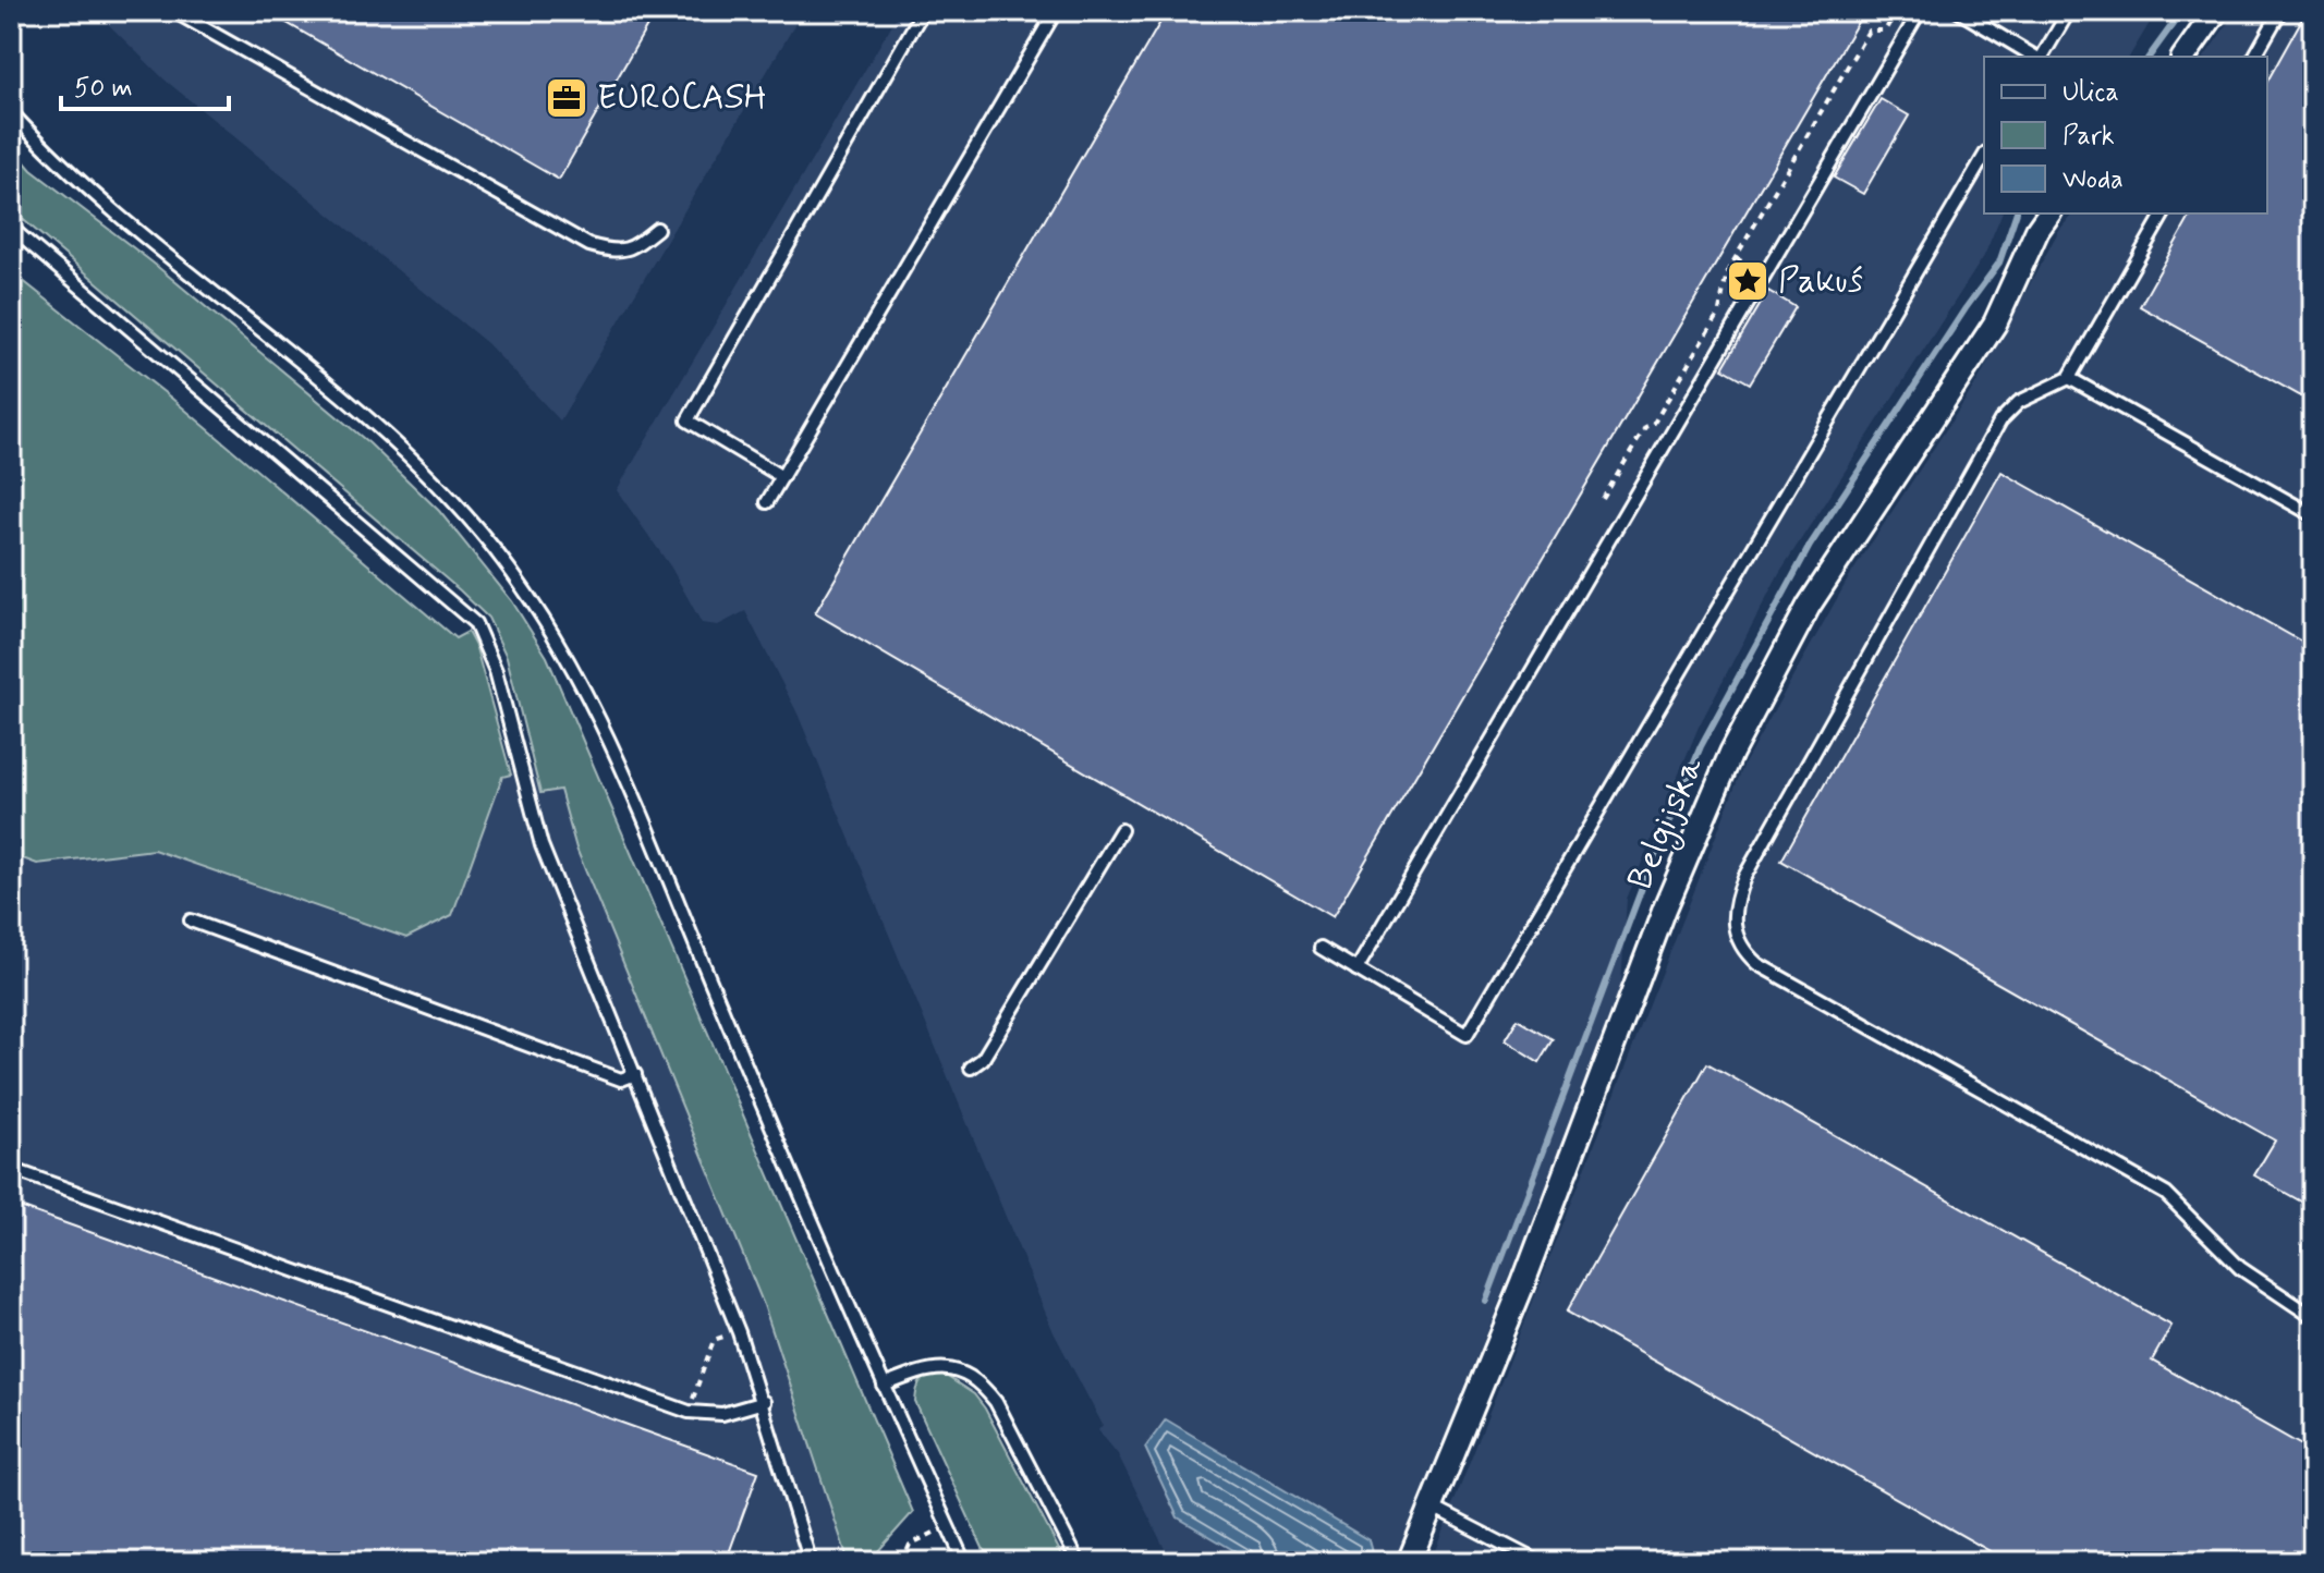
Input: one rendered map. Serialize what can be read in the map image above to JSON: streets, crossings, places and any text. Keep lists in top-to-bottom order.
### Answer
{
  "streets": {
    "street": ["Belgijska"]
  },
  "places": {
    "office": ["EUROCASH"],
    "place": ["Pakuś"]
  },
  "legend": ["Ulica", "Park", "Woda"],
  "scale_bar": "50 m"
}
